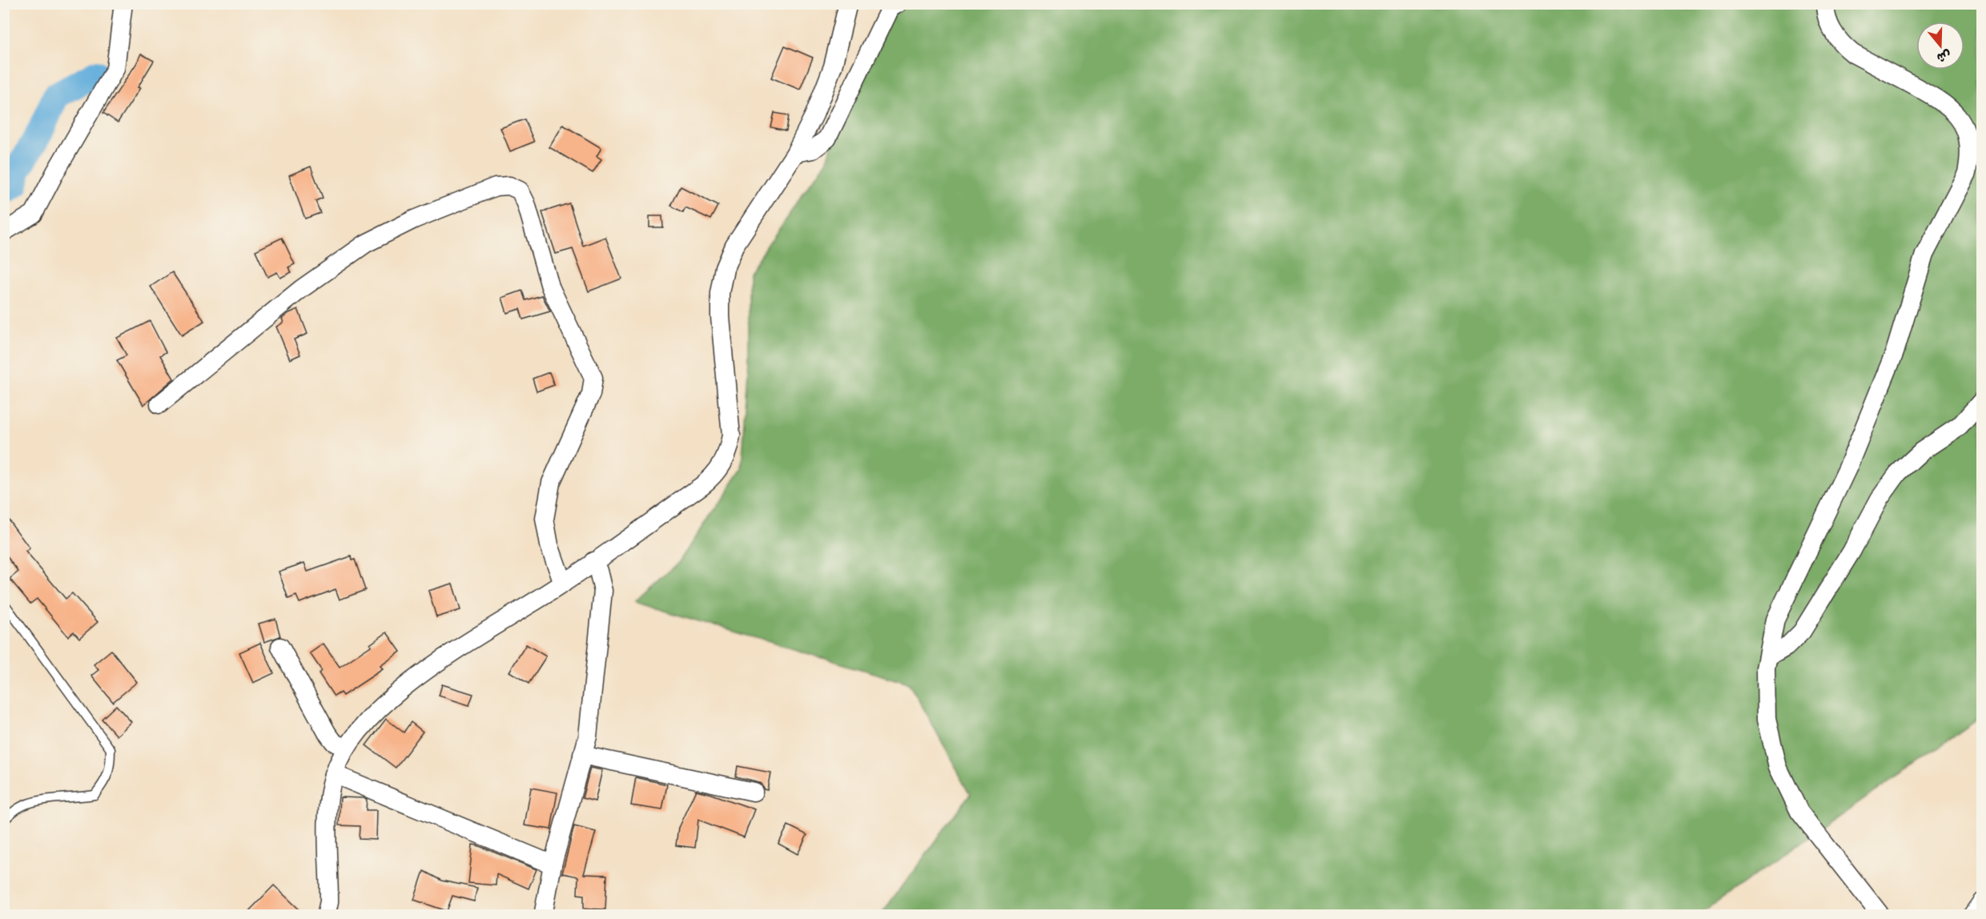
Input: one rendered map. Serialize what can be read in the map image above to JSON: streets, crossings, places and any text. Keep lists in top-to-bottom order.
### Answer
{
  "north": "bottom"
}
